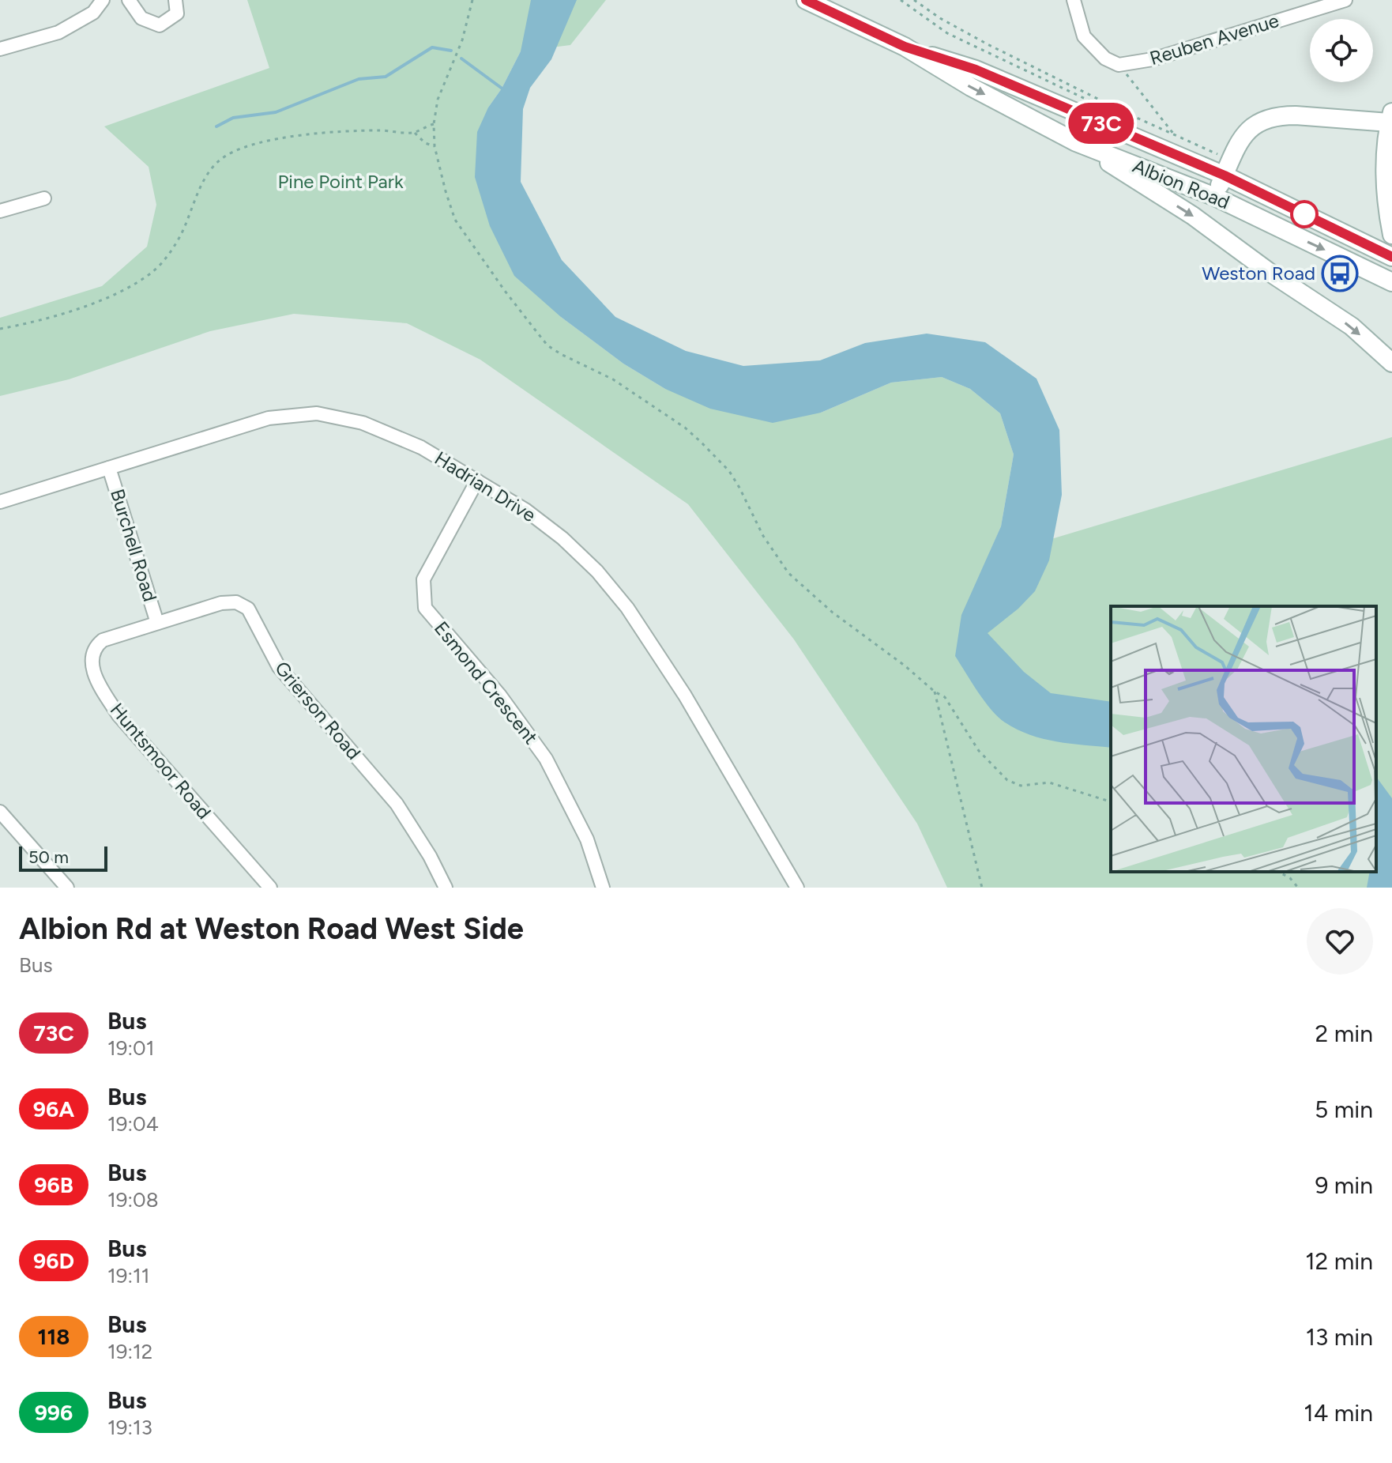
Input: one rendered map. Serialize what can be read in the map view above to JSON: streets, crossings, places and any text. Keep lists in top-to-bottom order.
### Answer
{
  "streets": {
    "main road": ["Albion Road"],
    "street": [
      "Reuben Avenue",
      "Hadrian Drive",
      "Burchell Road",
      "Esmond Crescent",
      "Grierson Road",
      "Huntsmoor Road"
    ]
  },
  "crossings": [
    ["Hadrian Drive", "Burchell Road"],
    ["Hadrian Drive", "Esmond Crescent"],
    ["Burchell Road", "Grierson Road"],
    ["Burchell Road", "Huntsmoor Road"],
    ["Grierson Road", "Huntsmoor Road"]
  ],
  "parks": ["Pine Point Park"],
  "places": {
    "bus stop": ["Weston Road"]
  },
  "lines": ["bus line 73C"],
  "scale_bar": "50 m",
  "page": {
    "on_map": "73C",
    "scale": "50 m",
    "heading": ["Albion Rd at Weston Road West Side", "Bus"],
    "list": [
      {
        "mark": "73C",
        "name": "Bus",
        "note": "19:01",
        "value": "2 min"
      },
      {
        "mark": "96A",
        "name": "Bus",
        "note": "19:04",
        "value": "5 min"
      },
      {
        "mark": "96B",
        "name": "Bus",
        "note": "19:08",
        "value": "9 min"
      },
      {
        "mark": "96D",
        "name": "Bus",
        "note": "19:11",
        "value": "12 min"
      },
      {
        "mark": "118",
        "name": "Bus",
        "note": "19:12",
        "value": "13 min"
      },
      {
        "mark": "996",
        "name": "Bus",
        "note": "19:13",
        "value": "14 min"
      }
    ]
  }
}
